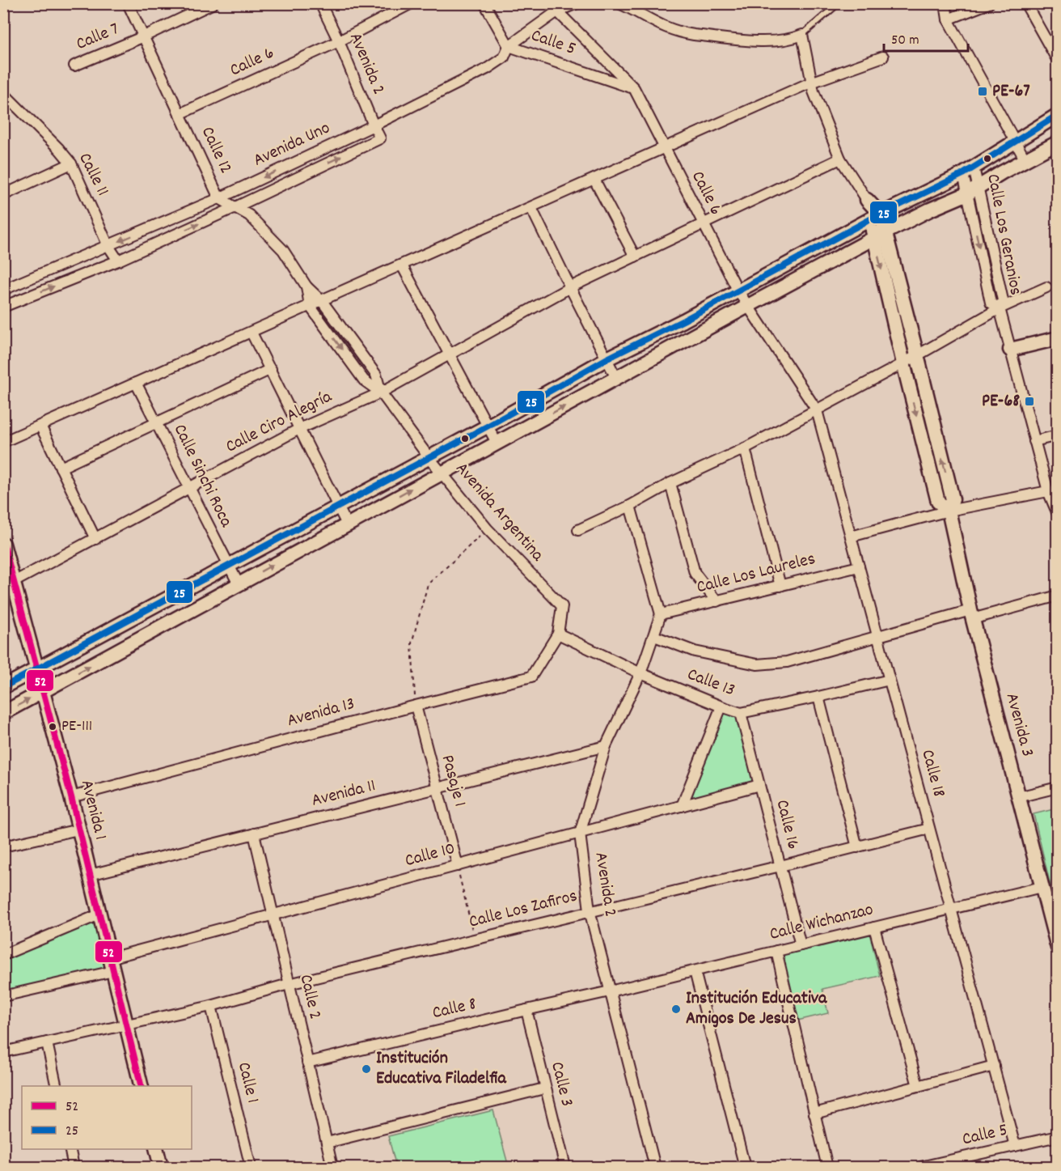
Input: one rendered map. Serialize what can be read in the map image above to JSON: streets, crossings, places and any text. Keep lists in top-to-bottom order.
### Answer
{
  "streets": {
    "street": [
      "Calle 7",
      "Calle 5",
      "Calle 6",
      "Avenida 2",
      "Avenida Uno",
      "Calle 12",
      "Calle 11",
      "Calle Los Geranios",
      "Calle Ciro Alegría",
      "Calle Sinchi Roca",
      "Avenida Argentina",
      "Calle Los Laureles",
      "Calle 13",
      "Avenida 13",
      "Avenida 3",
      "Calle 18",
      "Pasaje 1",
      "Avenida 11",
      "Avenida 1",
      "Calle 16",
      "Calle 10",
      "Calle Los Zafiros",
      "Calle Wichanzao",
      "Calle 2",
      "Calle 8",
      "Calle 1",
      "Calle 3"
    ]
  },
  "crossings": [
    ["Calle 7", "Calle 12"],
    ["Calle 5", "Calle 6"],
    ["Calle 5", "Avenida Uno"],
    ["Calle 5", "Calle 18"],
    ["Calle 6", "Avenida 2"],
    ["Calle 6", "Avenida Uno"],
    ["Calle 6", "Calle 12"],
    ["Calle 6", "Calle Ciro Alegría"],
    ["Calle 6", "Calle 18"],
    ["Avenida 2", "Avenida Uno"],
    ["Avenida 2", "Calle Los Laureles"],
    ["Avenida 2", "Calle 13"],
    ["Avenida 2", "Avenida 11"],
    ["Avenida 2", "Calle 10"],
    ["Avenida 2", "Calle Los Zafiros"],
    ["Avenida 2", "Calle Wichanzao"],
    ["Avenida 2", "Calle 8"],
    ["Avenida Uno", "Calle 12"],
    ["Avenida Uno", "Calle 11"],
    ["Calle 12", "Avenida Argentina"],
    ["Calle Ciro Alegría", "Calle Sinchi Roca"],
    ["Calle Ciro Alegría", "Avenida Argentina"],
    ["Calle Ciro Alegría", "Avenida 1"],
    ["Avenida Argentina", "Calle 13"],
    ["Avenida Argentina", "Avenida 13"],
    ["Calle Los Laureles", "Calle 18"],
    ["Calle 13", "Avenida 13"],
    ["Calle 13", "Calle 18"],
    ["Calle 13", "Calle 16"],
    ["Avenida 13", "Pasaje 1"],
    ["Avenida 13", "Avenida 1"],
    ["Avenida 3", "Calle Wichanzao"],
    ["Calle 18", "Calle Los Zafiros"],
    ["Calle 18", "Calle Wichanzao"],
    ["Pasaje 1", "Avenida 11"],
    ["Pasaje 1", "Calle 10"],
    ["Avenida 11", "Avenida 1"],
    ["Avenida 11", "Calle 2"],
    ["Avenida 1", "Calle 10"],
    ["Avenida 1", "Calle Los Zafiros"],
    ["Calle 16", "Calle 10"],
    ["Calle 16", "Calle Los Zafiros"],
    ["Calle 16", "Calle Wichanzao"],
    ["Calle 10", "Calle 2"],
    ["Calle Los Zafiros", "Calle 2"],
    ["Calle Los Zafiros", "Calle 1"],
    ["Calle Wichanzao", "Calle 8"],
    ["Calle 2", "Calle 8"],
    ["Calle 8", "Calle 3"]
  ],
  "places": {
    "transit": ["PE-67", "PE-68"],
    "other": ["PE-111", "Institución Educativa Amigos De Jesus", "Institución Educativa Filadelfia"]
  },
  "lines": ["transit line 25", "transit line 52"],
  "legend": ["52", "25"],
  "scale_bar": "50 m"
}
